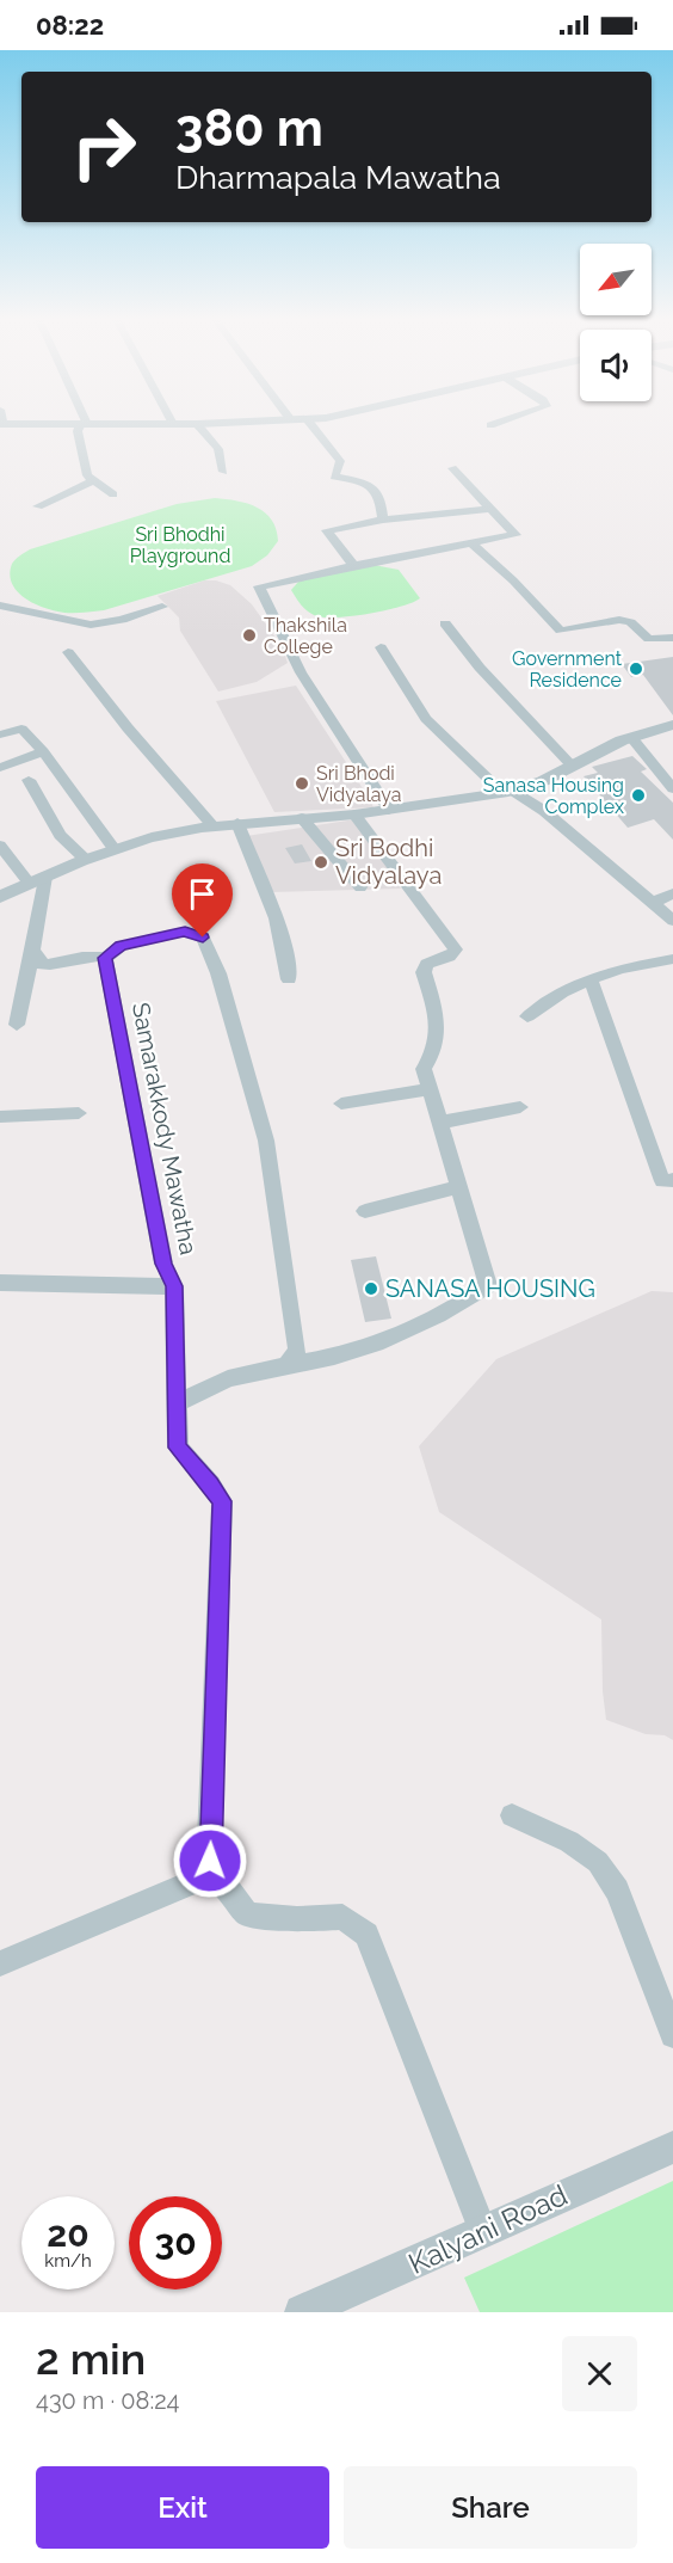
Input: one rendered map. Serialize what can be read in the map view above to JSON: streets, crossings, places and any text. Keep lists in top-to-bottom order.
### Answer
{
  "streets": {
    "street": ["Samarakkody Mawatha", "Kalyani Road"]
  },
  "parks": ["Sri Bhodhi Playground"],
  "places": [
    "Thakshila College",
    "Government Residence",
    "Sri Bhodi Vidyalaya",
    "Sanasa Housing Complex",
    "Sri Bodhi Vidyalaya",
    "SANASA HOUSING"
  ],
  "north": "bottom left",
  "page": {
    "status": "08:22",
    "turn": ["380 m", "Dharmapala Mawatha"],
    "speed": "20 km/h",
    "limit": "30",
    "heading": ["2 min", "430 m · 08:24"],
    "buttons": ["Exit", "Share"]
  }
}
